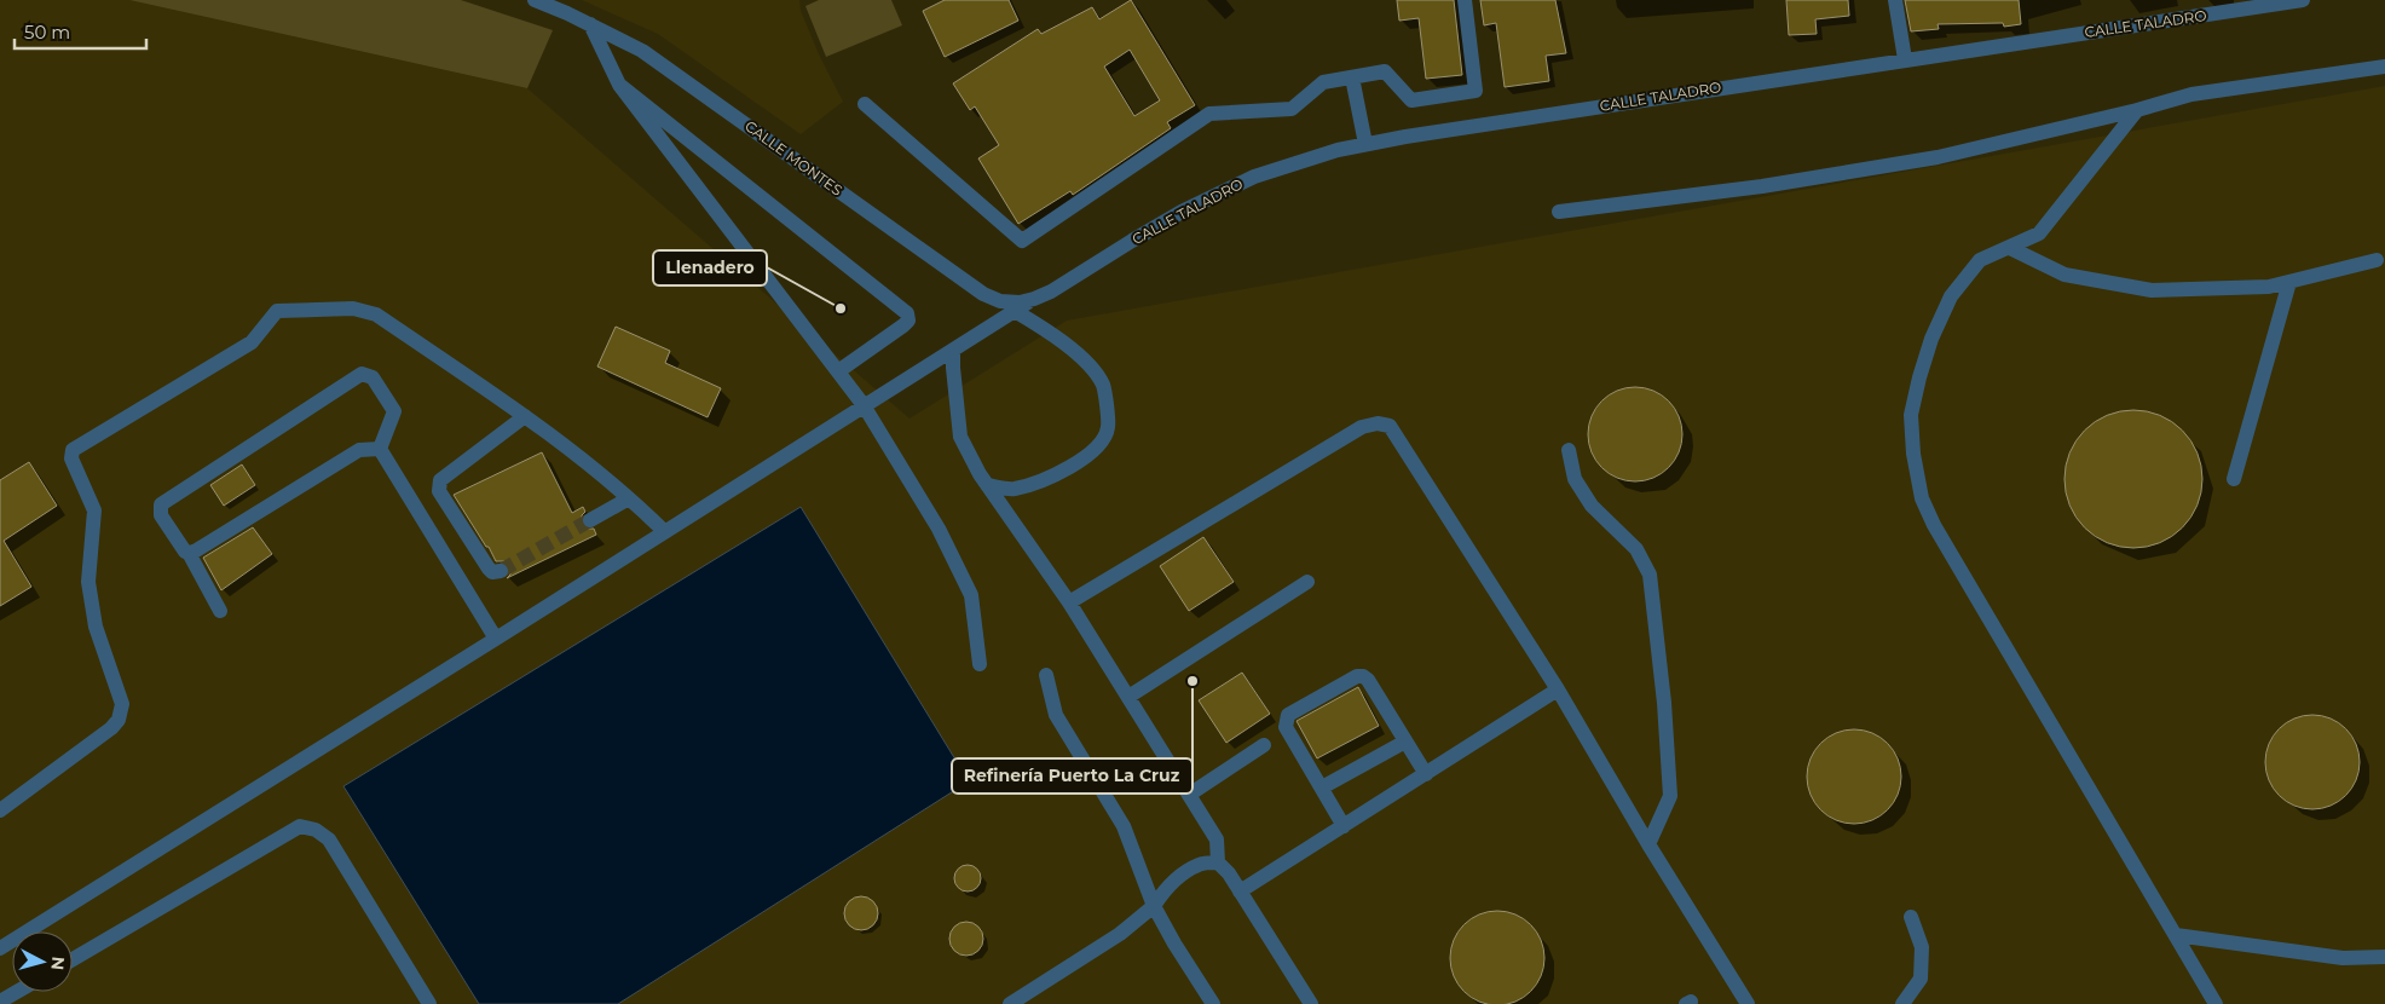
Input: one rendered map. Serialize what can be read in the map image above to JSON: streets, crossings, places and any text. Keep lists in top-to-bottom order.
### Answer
{
  "streets": {
    "street": ["CALLE TALADRO", "CALLE MONTES"]
  },
  "crossings": [
    ["CALLE TALADRO", "CALLE MONTES"]
  ],
  "places": ["Llenadero", "Refinería Puerto La Cruz"],
  "scale_bar": "50 m",
  "north": "right"
}
